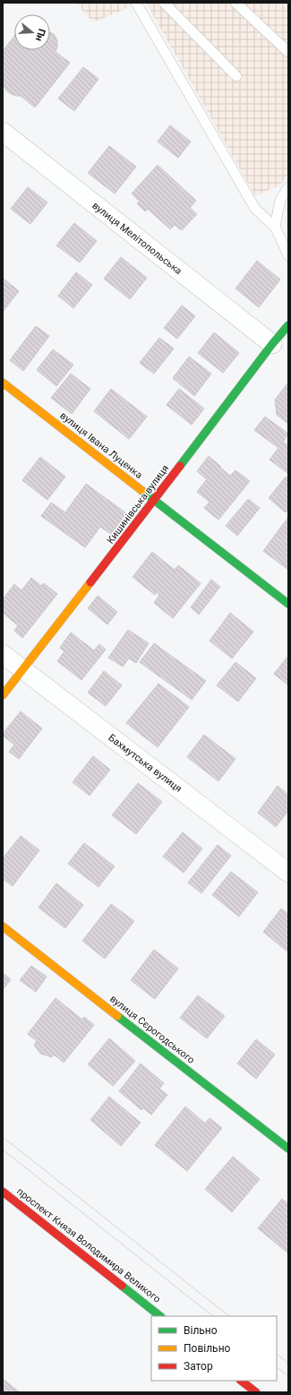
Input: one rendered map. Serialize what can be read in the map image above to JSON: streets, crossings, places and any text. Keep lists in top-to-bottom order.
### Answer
{
  "streets": {
    "street": [
      "вулиця Мелітопольська",
      "вулиця Івана Луценка",
      "Кишинівська вулиця",
      "Бахмутська вулиця",
      "вулиця Сєрогодського",
      "проспект Князя Володимира Великого"
    ]
  },
  "crossings": [
    ["вулиця Мелітопольська", "Кишинівська вулиця"],
    ["вулиця Івана Луценка", "Кишинівська вулиця"],
    ["Кишинівська вулиця", "Бахмутська вулиця"]
  ],
  "legend": ["Вільно", "Повільно", "Затор"],
  "north": "right"
}
